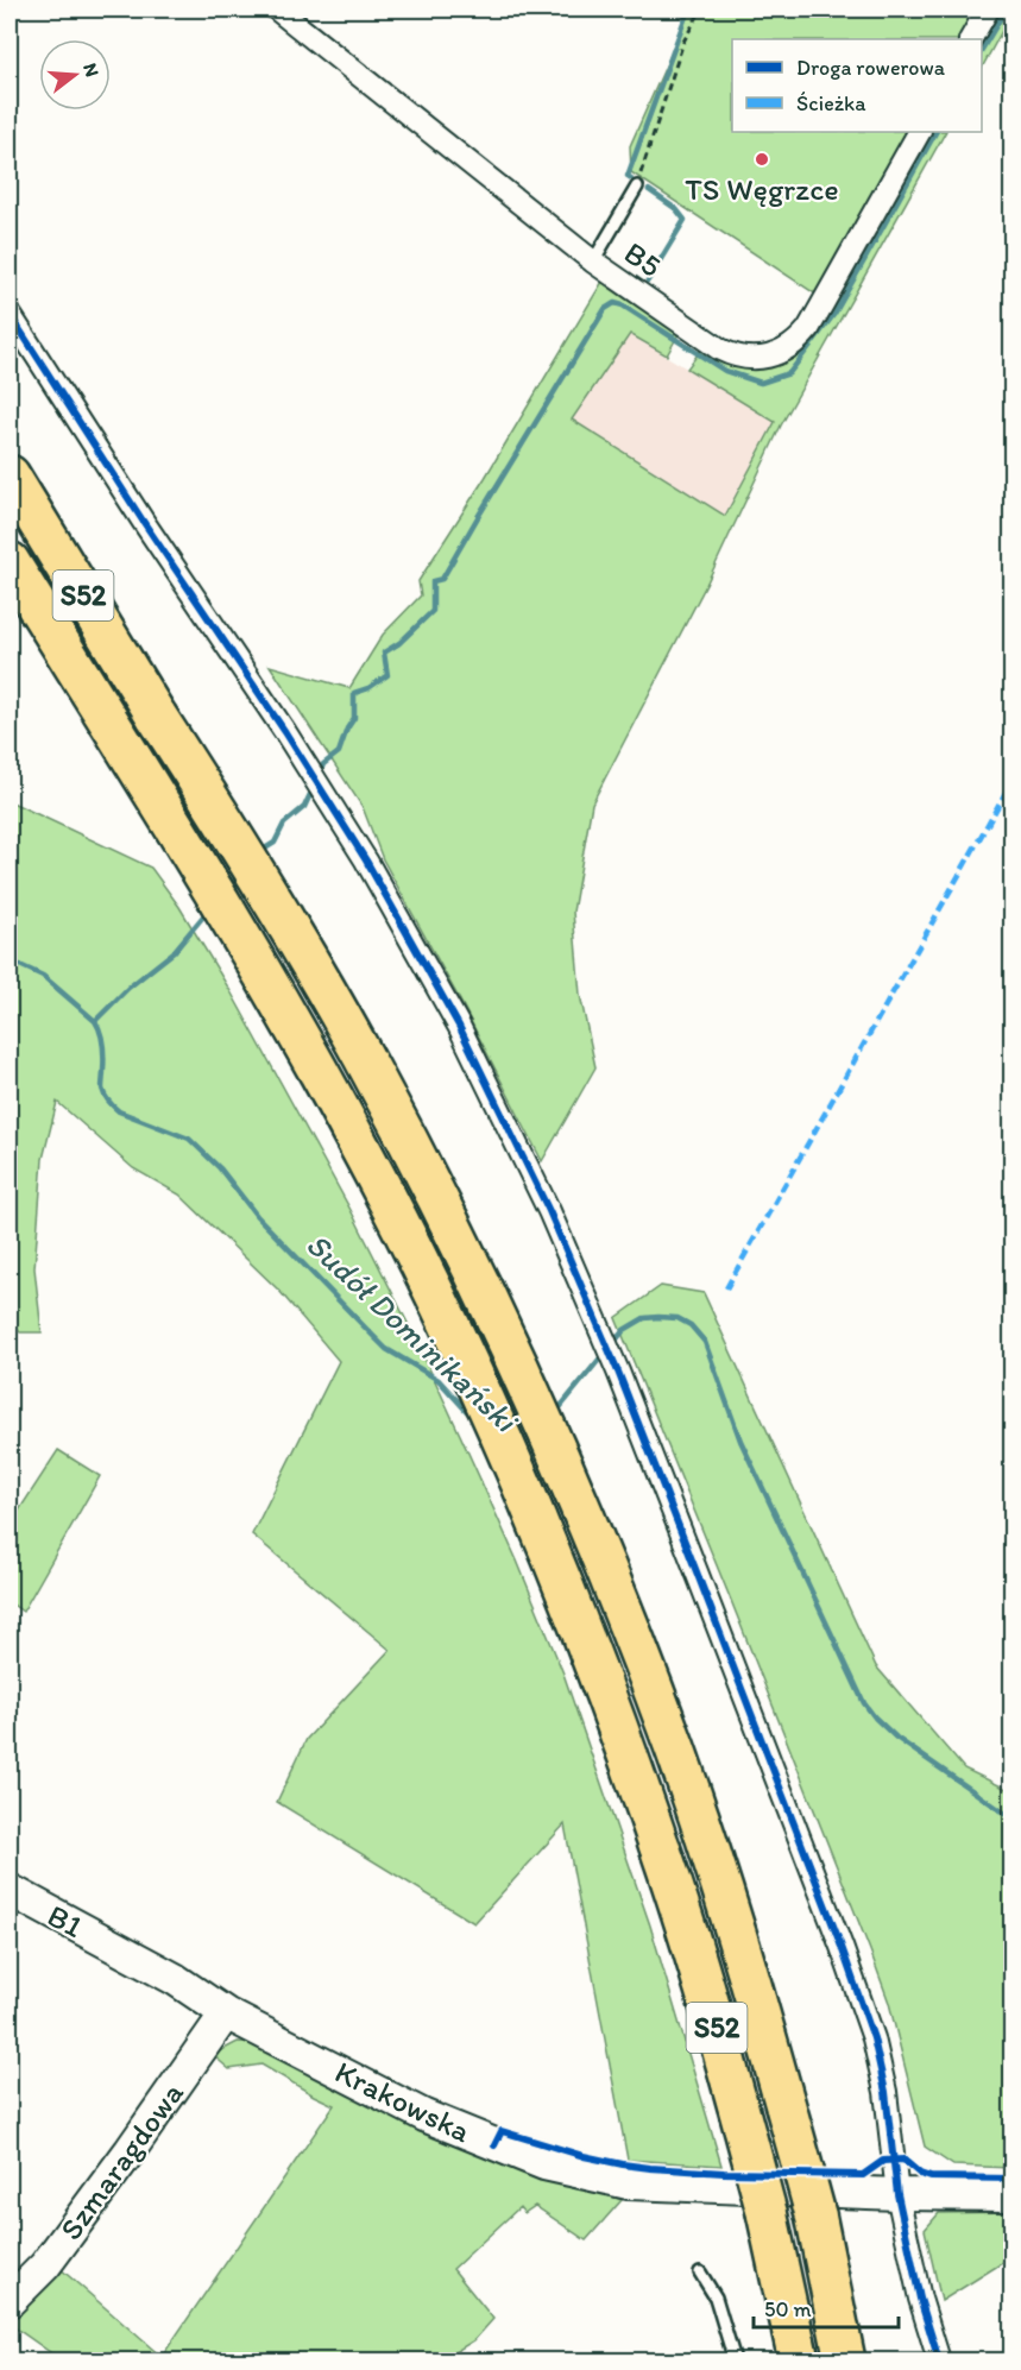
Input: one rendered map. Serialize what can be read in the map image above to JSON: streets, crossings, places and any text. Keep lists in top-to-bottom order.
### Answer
{
  "streets": {
    "highway": ["S52"],
    "street": [
      "B5",
      "B1",
      "Krakowska",
      "Szmaragdowa"
    ]
  },
  "crossings": [
    ["B1", "Krakowska"],
    ["B1", "Szmaragdowa"],
    ["Krakowska", "Szmaragdowa"]
  ],
  "water": ["Sudół Dominikański"],
  "places": ["TS Węgrzce"],
  "legend": ["Droga rowerowa", "Ścieżka"],
  "scale_bar": "50 m",
  "north": "right"
}
